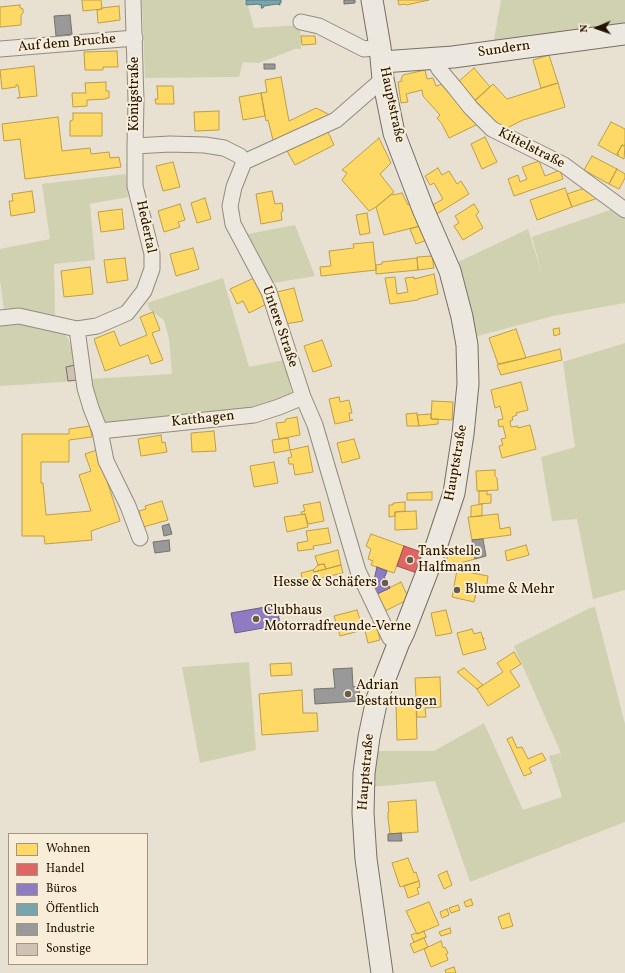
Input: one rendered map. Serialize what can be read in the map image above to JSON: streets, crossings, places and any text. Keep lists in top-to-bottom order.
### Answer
{
  "streets": {
    "main road": ["Sundern", "Hauptstraße"],
    "street": [
      "Auf dem Bruche",
      "Königstraße",
      "Kittelstraße",
      "Hedertal",
      "Untere Straße",
      "Katthagen"
    ]
  },
  "crossings": [
    ["Auf dem Bruche", "Königstraße"],
    ["Sundern", "Hauptstraße"],
    ["Sundern", "Kittelstraße"],
    ["Königstraße", "Hedertal"],
    ["Königstraße", "Untere Straße"],
    ["Hauptstraße", "Untere Straße"],
    ["Untere Straße", "Katthagen"]
  ],
  "places": [
    "Tankstelle Halfmann",
    "Hesse & Schäfers",
    "Blume & Mehr",
    "Clubhaus Motorradfreunde-Verne",
    "Adrian Bestattungen"
  ],
  "legend": [
    "Wohnen",
    "Handel",
    "Büros",
    "Öffentlich",
    "Industrie",
    "Sonstige"
  ],
  "north": "left"
}
